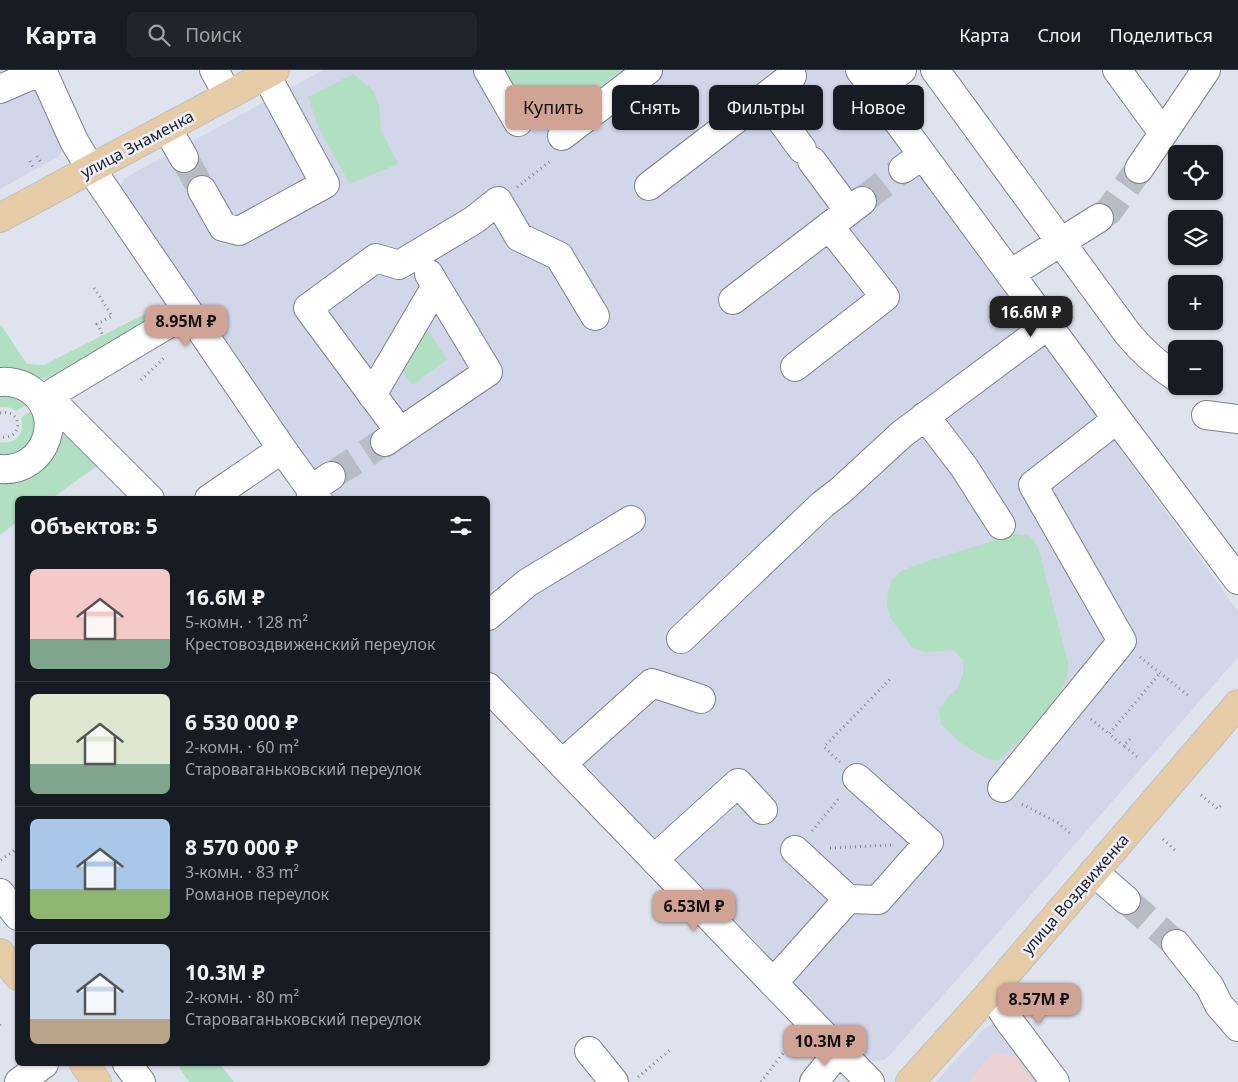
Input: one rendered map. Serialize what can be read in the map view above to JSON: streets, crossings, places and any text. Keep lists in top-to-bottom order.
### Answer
{
  "streets": {
    "main road": ["улица Знаменка", "улица Воздвиженка"]
  },
  "page": {
    "header": "Карта",
    "search": "Поиск",
    "nav": ["Карта", "Слои", "Поделиться"],
    "chip": [
      "Купить",
      "Снять",
      "Фильтры",
      "Новое"
    ],
    "map_buttons": ["+", "−"],
    "price": [
      "16.6M ₽",
      "8.95M ₽",
      "6.53M ₽",
      "8.57M ₽",
      "10.3M ₽"
    ],
    "heading": "Объектов: 5",
    "list": [
      {
        "name": "16.6M ₽",
        "note": "5-комн. · 128 m² · Крестовоздвиженский переулок"
      },
      {
        "name": "6 530 000 ₽",
        "note": "2-комн. · 60 m² · Староваганьковский переулок"
      },
      {
        "name": "8 570 000 ₽",
        "note": "3-комн. · 83 m² · Романов переулок"
      },
      {
        "name": "10.3M ₽",
        "note": "2-комн. · 80 m² · Староваганьковский переулок"
      }
    ]
  }
}
